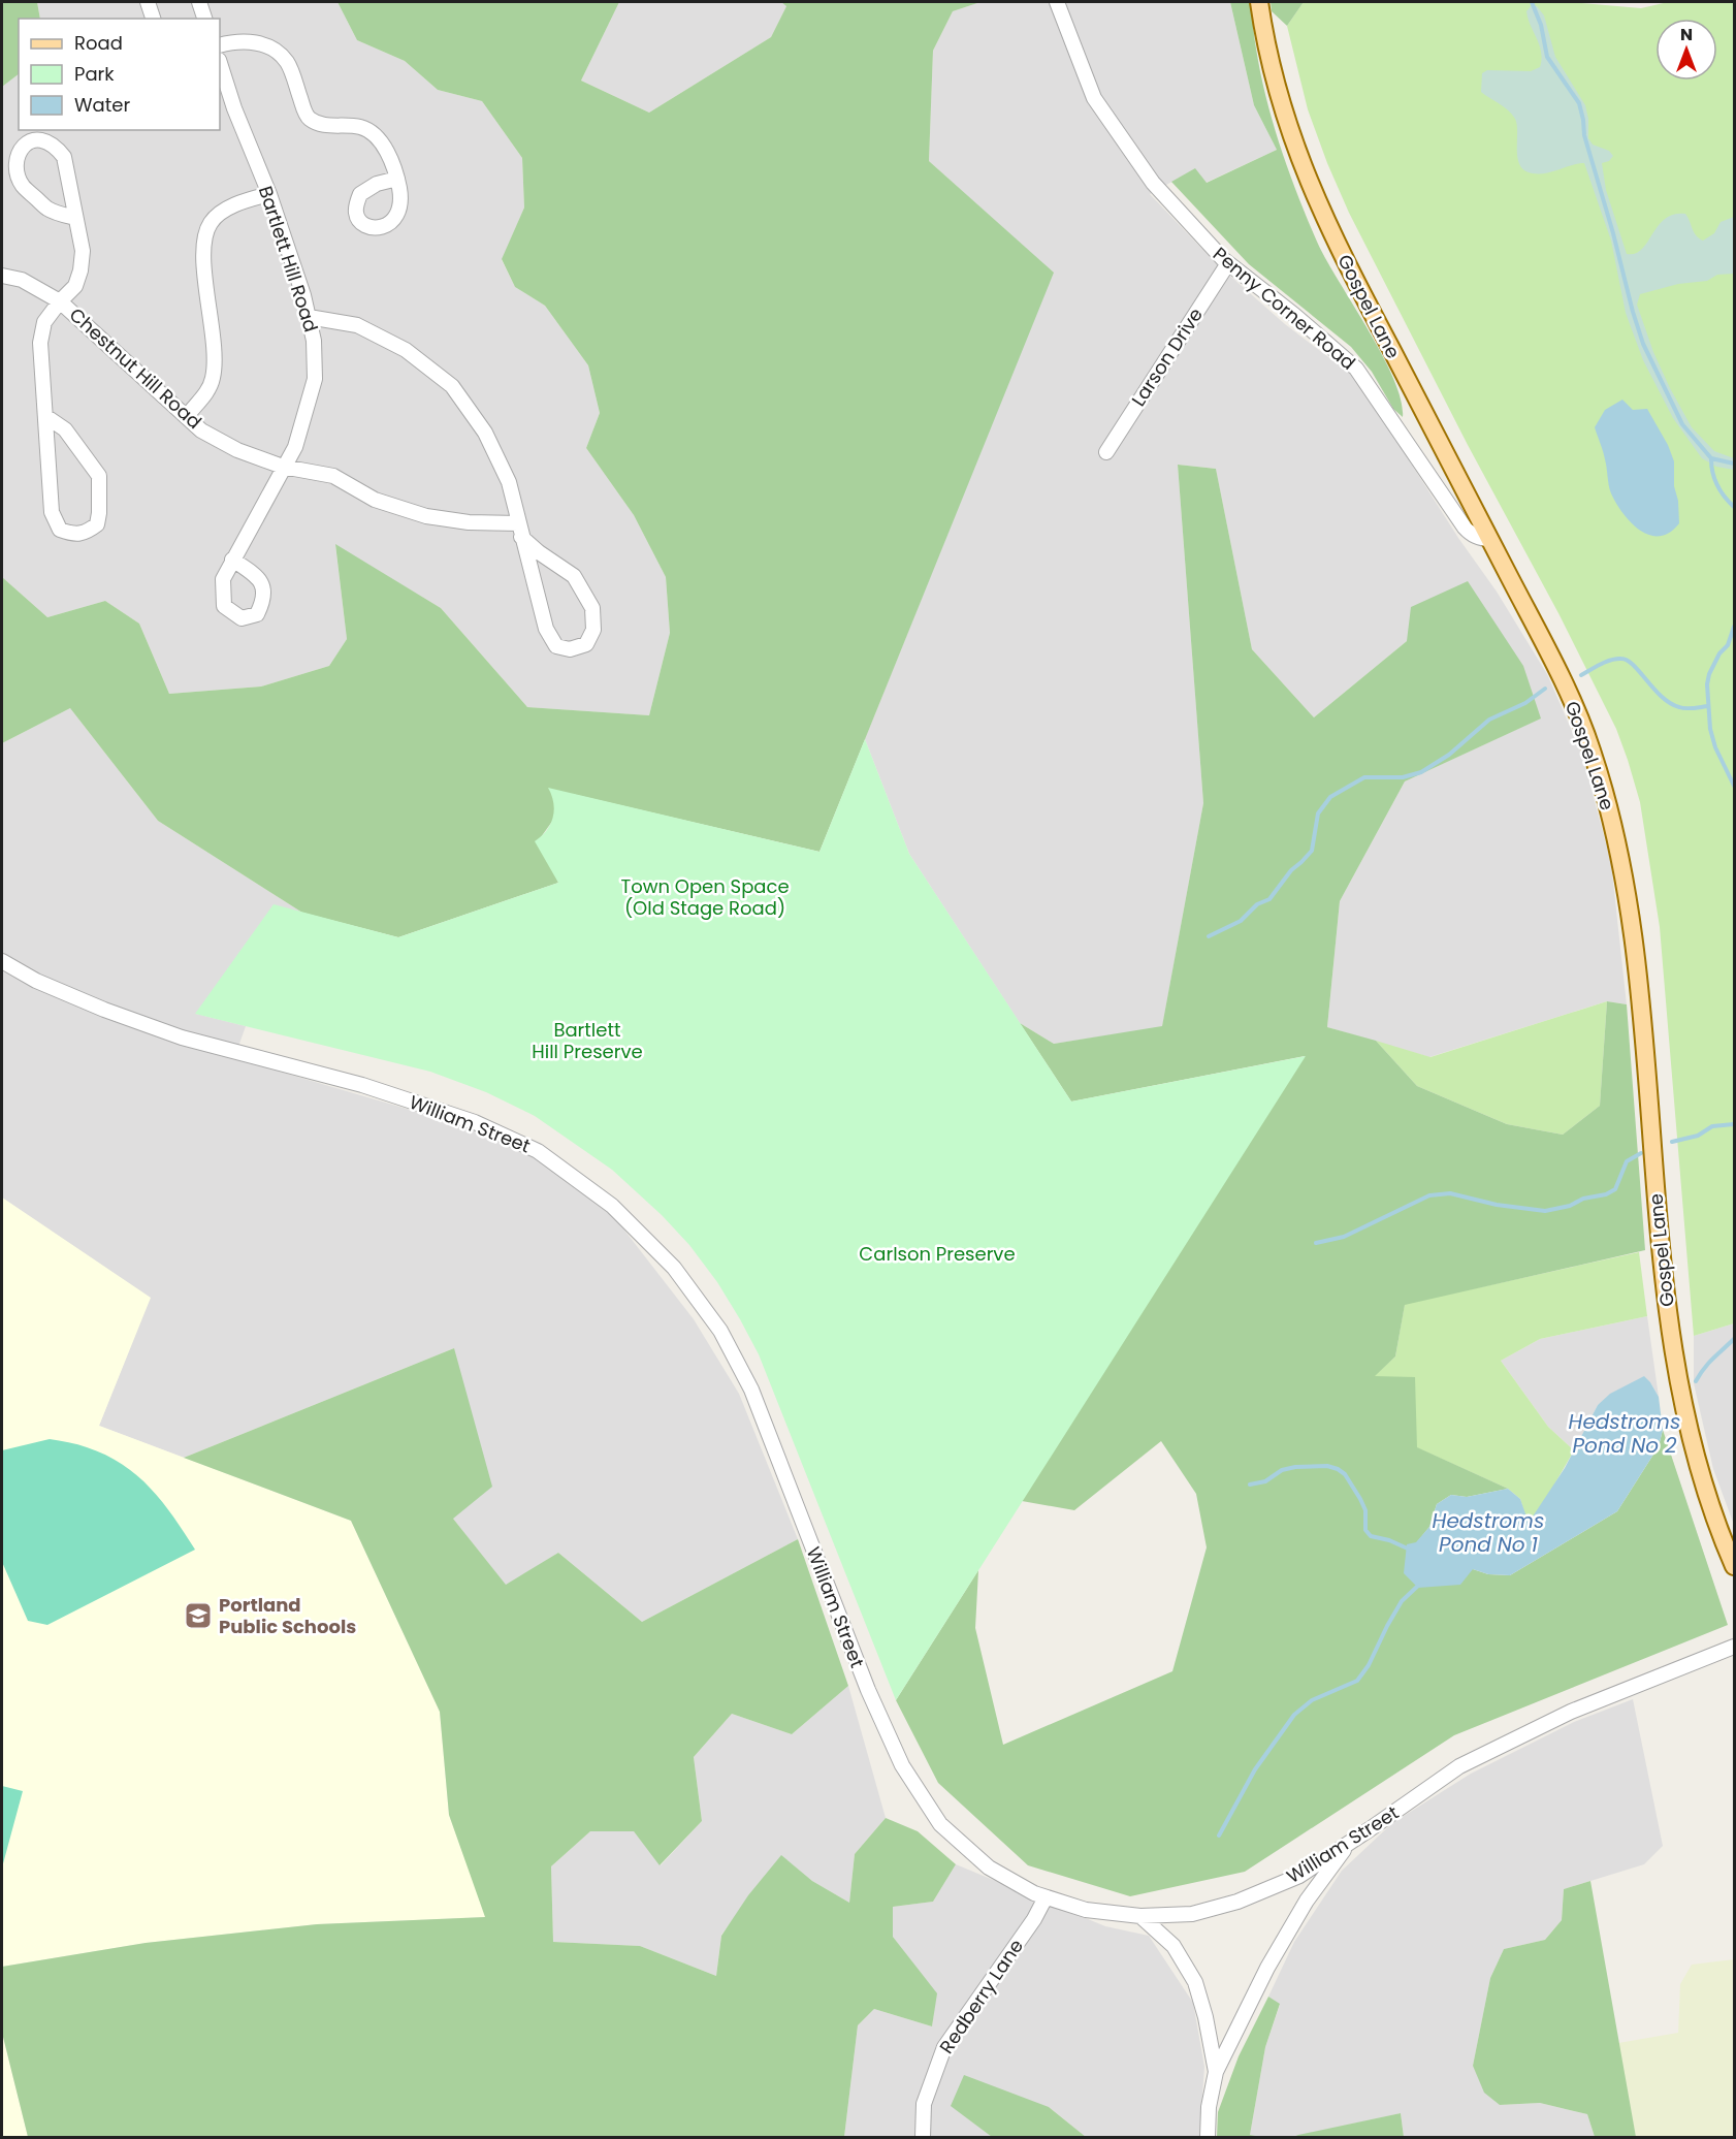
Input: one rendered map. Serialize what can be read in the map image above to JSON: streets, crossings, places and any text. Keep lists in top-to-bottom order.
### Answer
{
  "streets": {
    "main road": ["Gospel Lane"],
    "street": [
      "Bartlett Hill Road",
      "Penny Corner Road",
      "Larson Drive",
      "Chestnut Hill Road",
      "William Street",
      "Redberry Lane"
    ]
  },
  "crossings": [
    ["Bartlett Hill Road", "Chestnut Hill Road"],
    ["Gospel Lane", "Penny Corner Road"],
    ["Penny Corner Road", "Larson Drive"],
    ["William Street", "Redberry Lane"]
  ],
  "water": ["Hedstroms Pond No 2", "Hedstroms Pond No 1"],
  "parks": ["Town Open Space (Old Stage Road)", "Bartlett Hill Preserve", "Carlson Preserve"],
  "places": {
    "school or university": ["Portland Public Schools"]
  },
  "legend": ["Road", "Park", "Water"],
  "north": "top"
}
